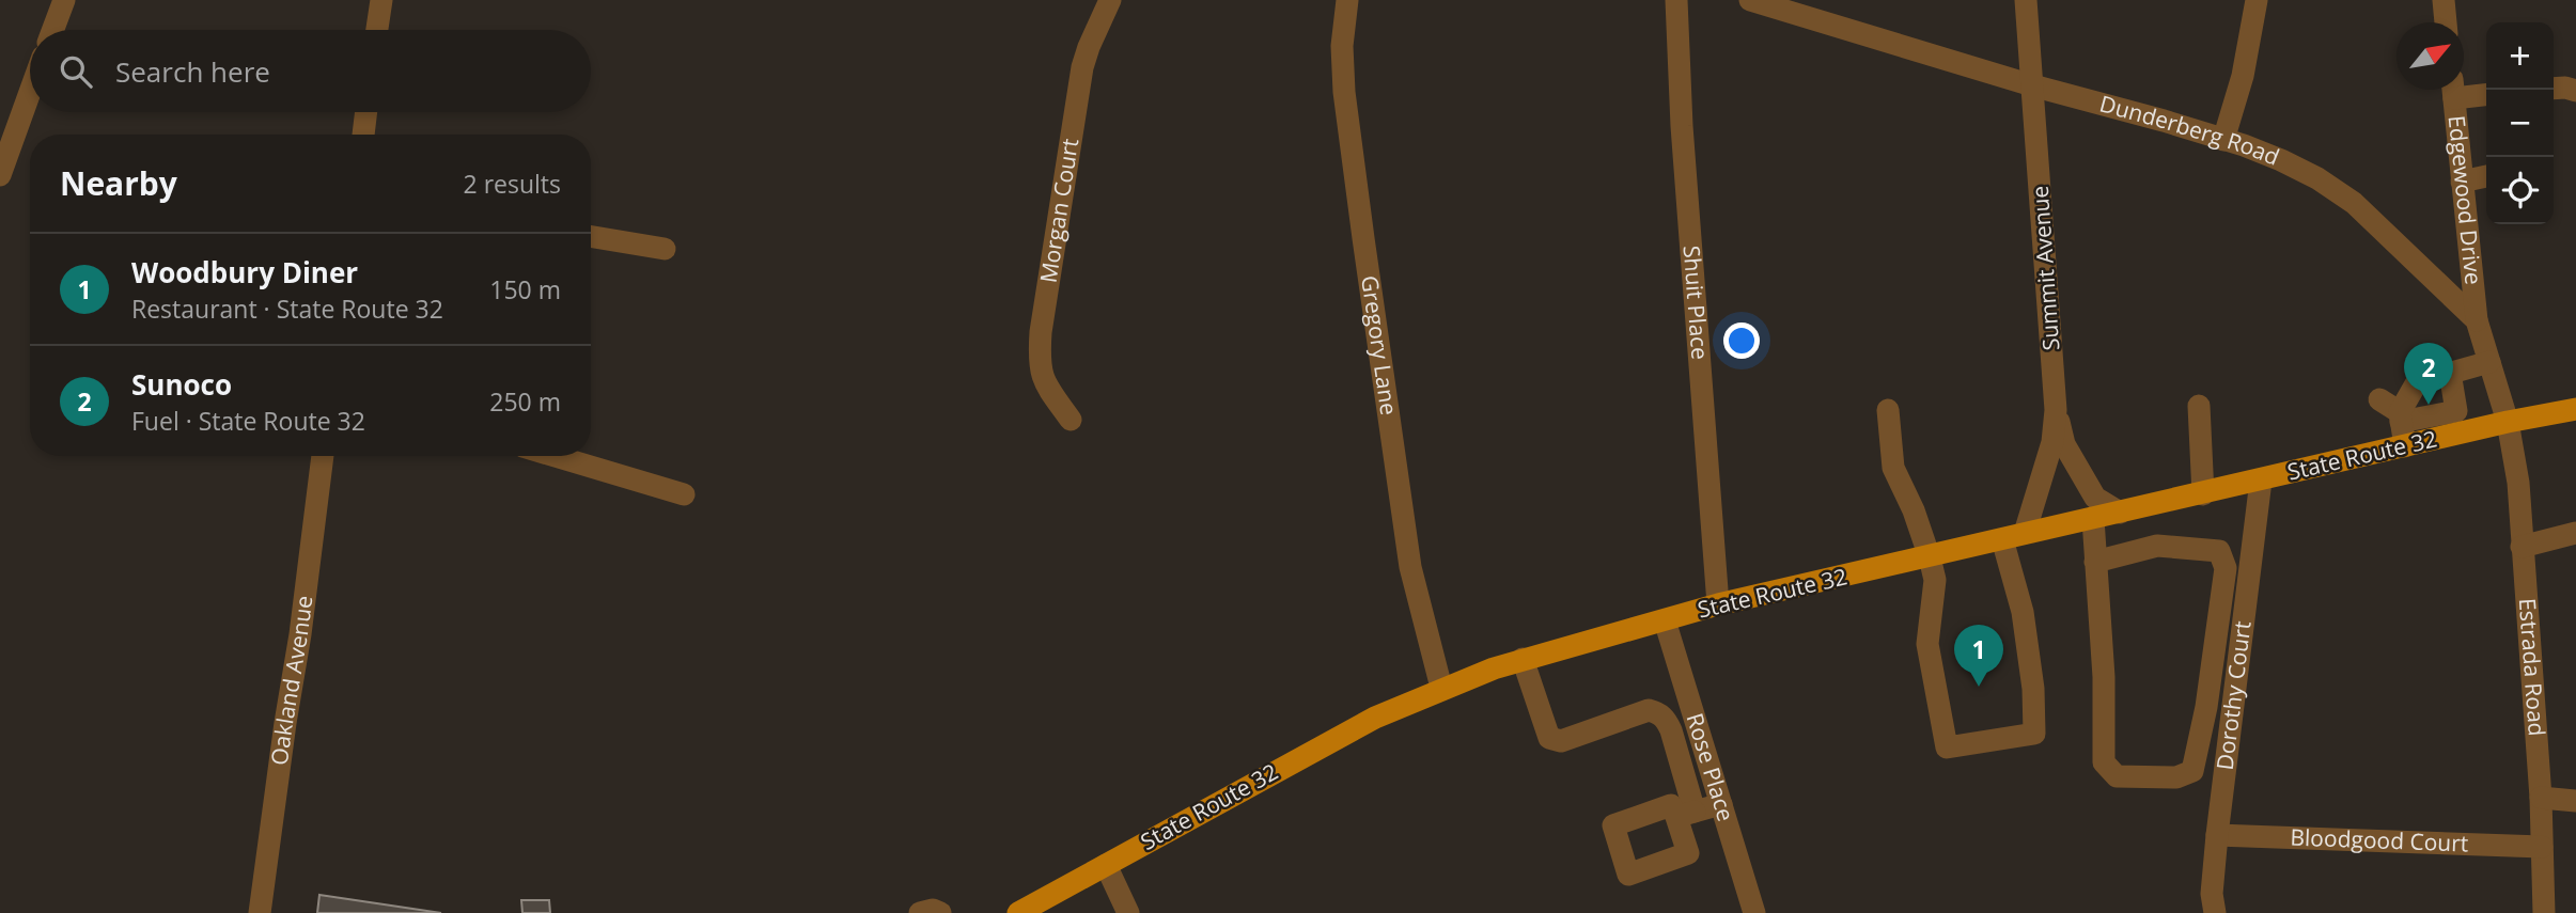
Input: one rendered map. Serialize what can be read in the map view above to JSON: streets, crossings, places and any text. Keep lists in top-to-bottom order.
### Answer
{
  "streets": {
    "main road": ["State Route 32"],
    "street": [
      "Dunderberg Road",
      "Edgewood Drive",
      "Morgan Court",
      "Summit Avenue",
      "Shuit Place",
      "Gregory Lane",
      "Estrada Road",
      "Oakland Avenue",
      "Dorothy Court",
      "Rose Place",
      "Bloodgood Court"
    ]
  },
  "crossings": [
    ["Dunderberg Road", "Edgewood Drive"],
    ["Dunderberg Road", "Summit Avenue"],
    ["Dunderberg Road", "State Route 32"],
    ["Dunderberg Road", "Estrada Road"],
    ["Summit Avenue", "State Route 32"],
    ["Shuit Place", "State Route 32"],
    ["Gregory Lane", "State Route 32"],
    ["State Route 32", "Estrada Road"],
    ["State Route 32", "Dorothy Court"],
    ["State Route 32", "Rose Place"],
    ["Estrada Road", "Bloodgood Court"],
    ["Dorothy Court", "Bloodgood Court"]
  ],
  "north": "top right",
  "page": {
    "map_buttons": ["+", "−"],
    "search": "Search here",
    "heading": ["Nearby", "2 results"],
    "list": [
      {
        "mark": "1",
        "name": "Woodbury Diner",
        "note": "Restaurant · State Route 32",
        "value": "150 m"
      },
      {
        "mark": "2",
        "name": "Sunoco",
        "note": "Fuel · State Route 32",
        "value": "250 m"
      }
    ],
    "pins": ["2", "1"]
  }
}
